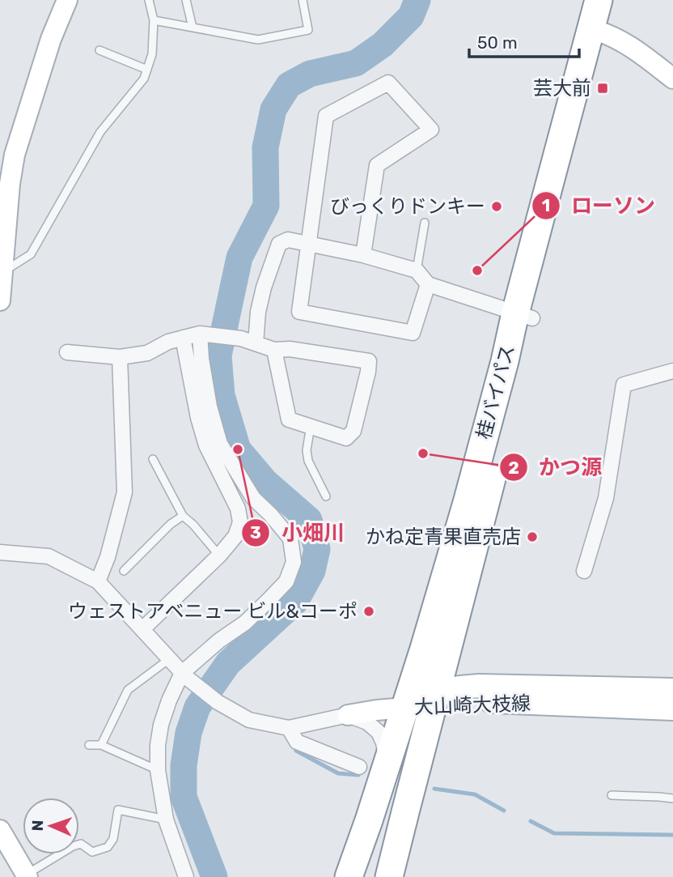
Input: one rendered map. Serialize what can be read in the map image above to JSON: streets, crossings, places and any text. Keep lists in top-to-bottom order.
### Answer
{
  "streets": {
    "highway": ["桂バイパス"],
    "main road": ["大山崎大枝線"]
  },
  "crossings": [
    ["桂バイパス", "大山崎大枝線"]
  ],
  "places": {
    "transit": ["芸大前"],
    "other": [
      "びっくりドンキー",
      "ローソン",
      "小畑川",
      "かつ源",
      "かね定青果直売店",
      "ウェストアベニュー ビル&コーポ"
    ]
  },
  "scale_bar": "50 m",
  "north": "left"
}
